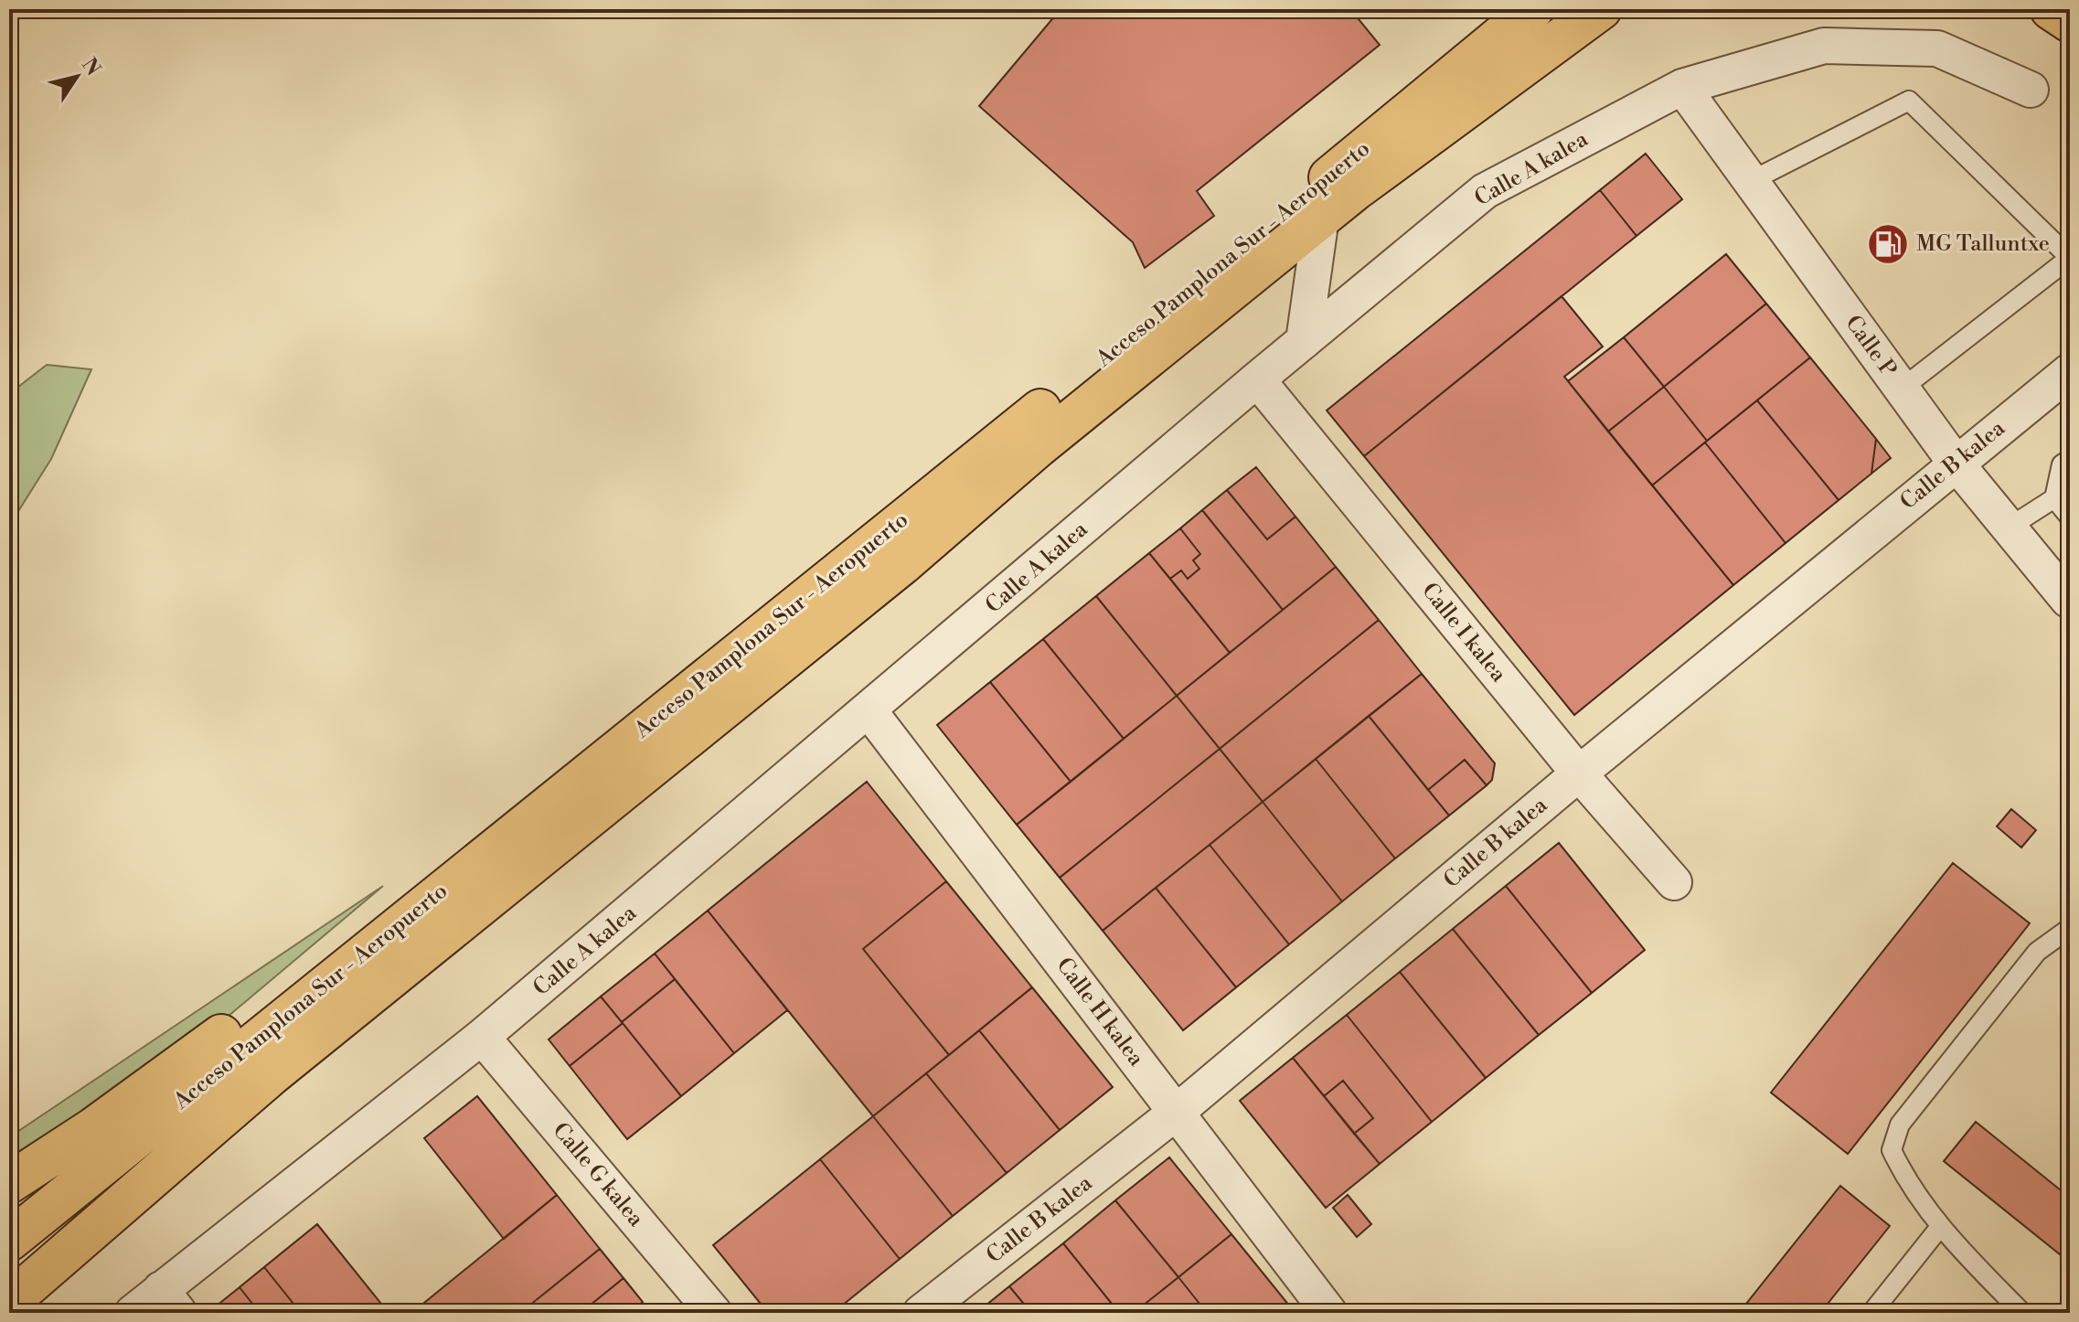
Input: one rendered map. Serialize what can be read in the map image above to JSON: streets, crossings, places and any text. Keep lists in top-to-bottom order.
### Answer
{
  "streets": {
    "highway": ["Acceso Pamplona Sur - Aeropuerto"],
    "street": [
      "Calle A kalea",
      "Calle P",
      "Calle B kalea",
      "Calle I kalea",
      "Calle H kalea",
      "Calle G kalea"
    ]
  },
  "crossings": [
    ["Calle A kalea", "Calle P"],
    ["Calle A kalea", "Calle I kalea"],
    ["Calle A kalea", "Calle H kalea"],
    ["Calle A kalea", "Calle G kalea"],
    ["Calle P", "Calle B kalea"],
    ["Calle B kalea", "Calle I kalea"],
    ["Calle B kalea", "Calle H kalea"]
  ],
  "places": {
    "fuel station": ["MG Talluntxe"]
  },
  "north": "top right"
}
